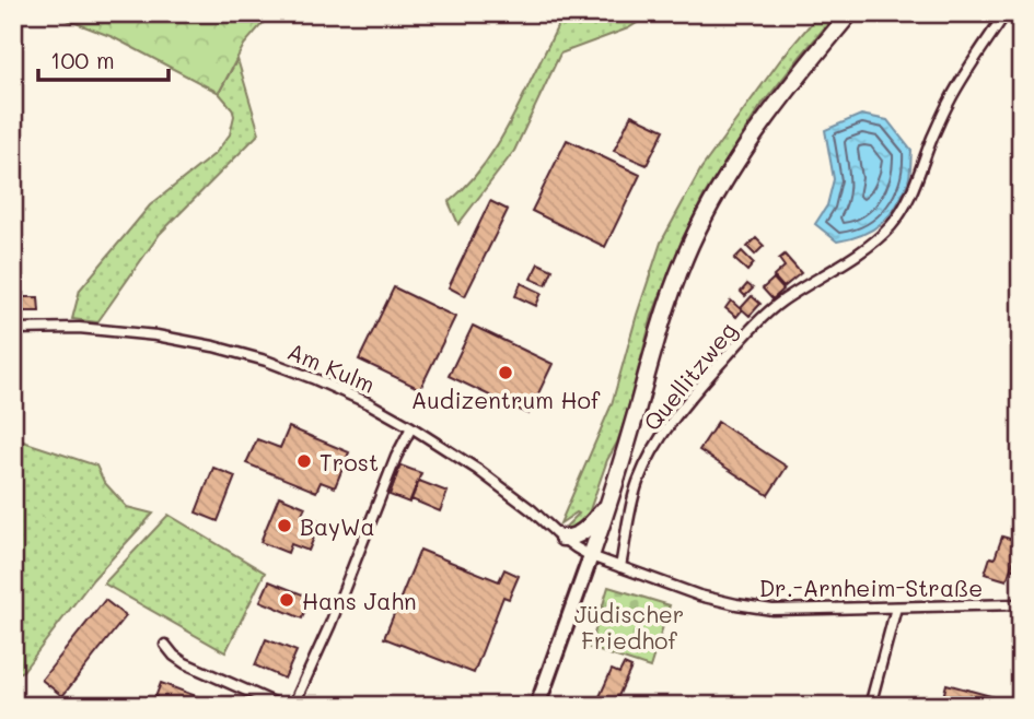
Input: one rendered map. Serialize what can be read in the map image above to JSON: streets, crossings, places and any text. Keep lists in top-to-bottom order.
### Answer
{
  "streets": {
    "street": ["Am Kulm", "Quellitzweg", "Dr.-Arnheim-Straße"]
  },
  "crossings": [
    ["Am Kulm", "Dr.-Arnheim-Straße"],
    ["Quellitzweg", "Dr.-Arnheim-Straße"]
  ],
  "parks": ["Jüdischer Friedhof"],
  "places": [
    "Audizentrum Hof",
    "Trost",
    "BayWa",
    "Hans Jahn"
  ],
  "scale_bar": "100 m"
}
